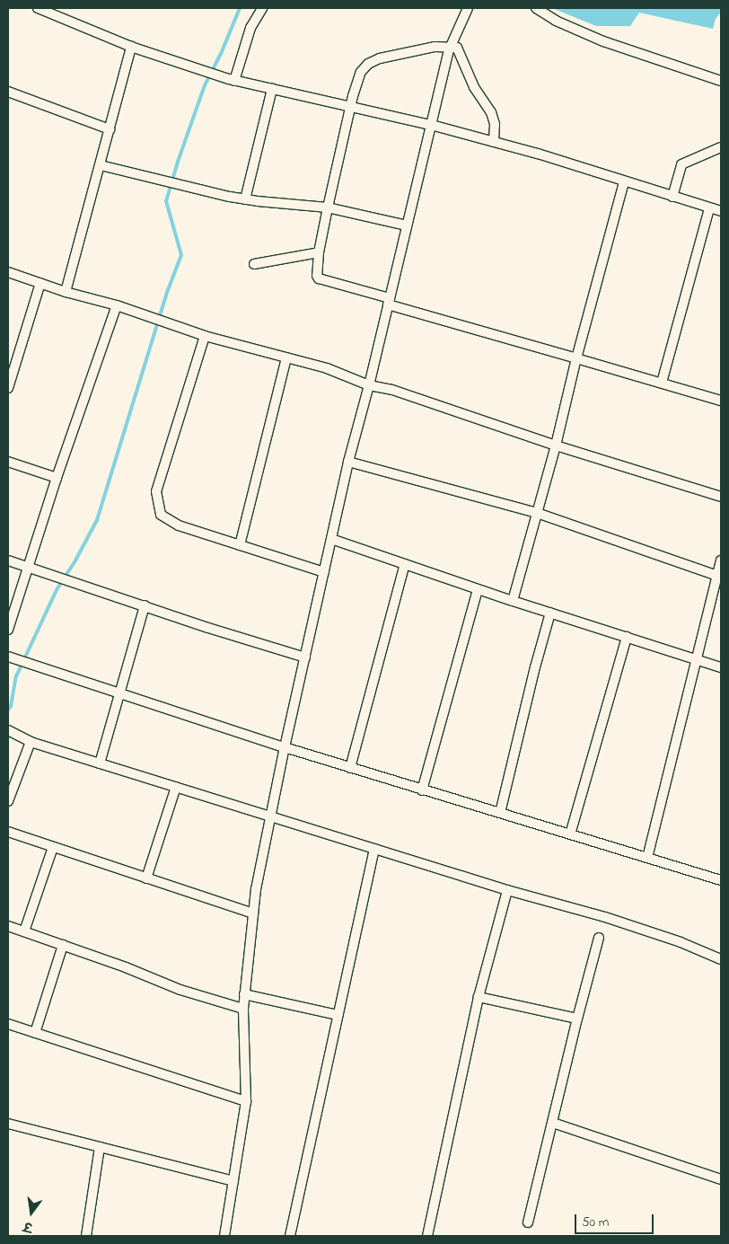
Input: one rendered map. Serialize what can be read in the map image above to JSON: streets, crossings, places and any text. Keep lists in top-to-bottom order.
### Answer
{
  "scale_bar": "50 m",
  "north": "bottom"
}
